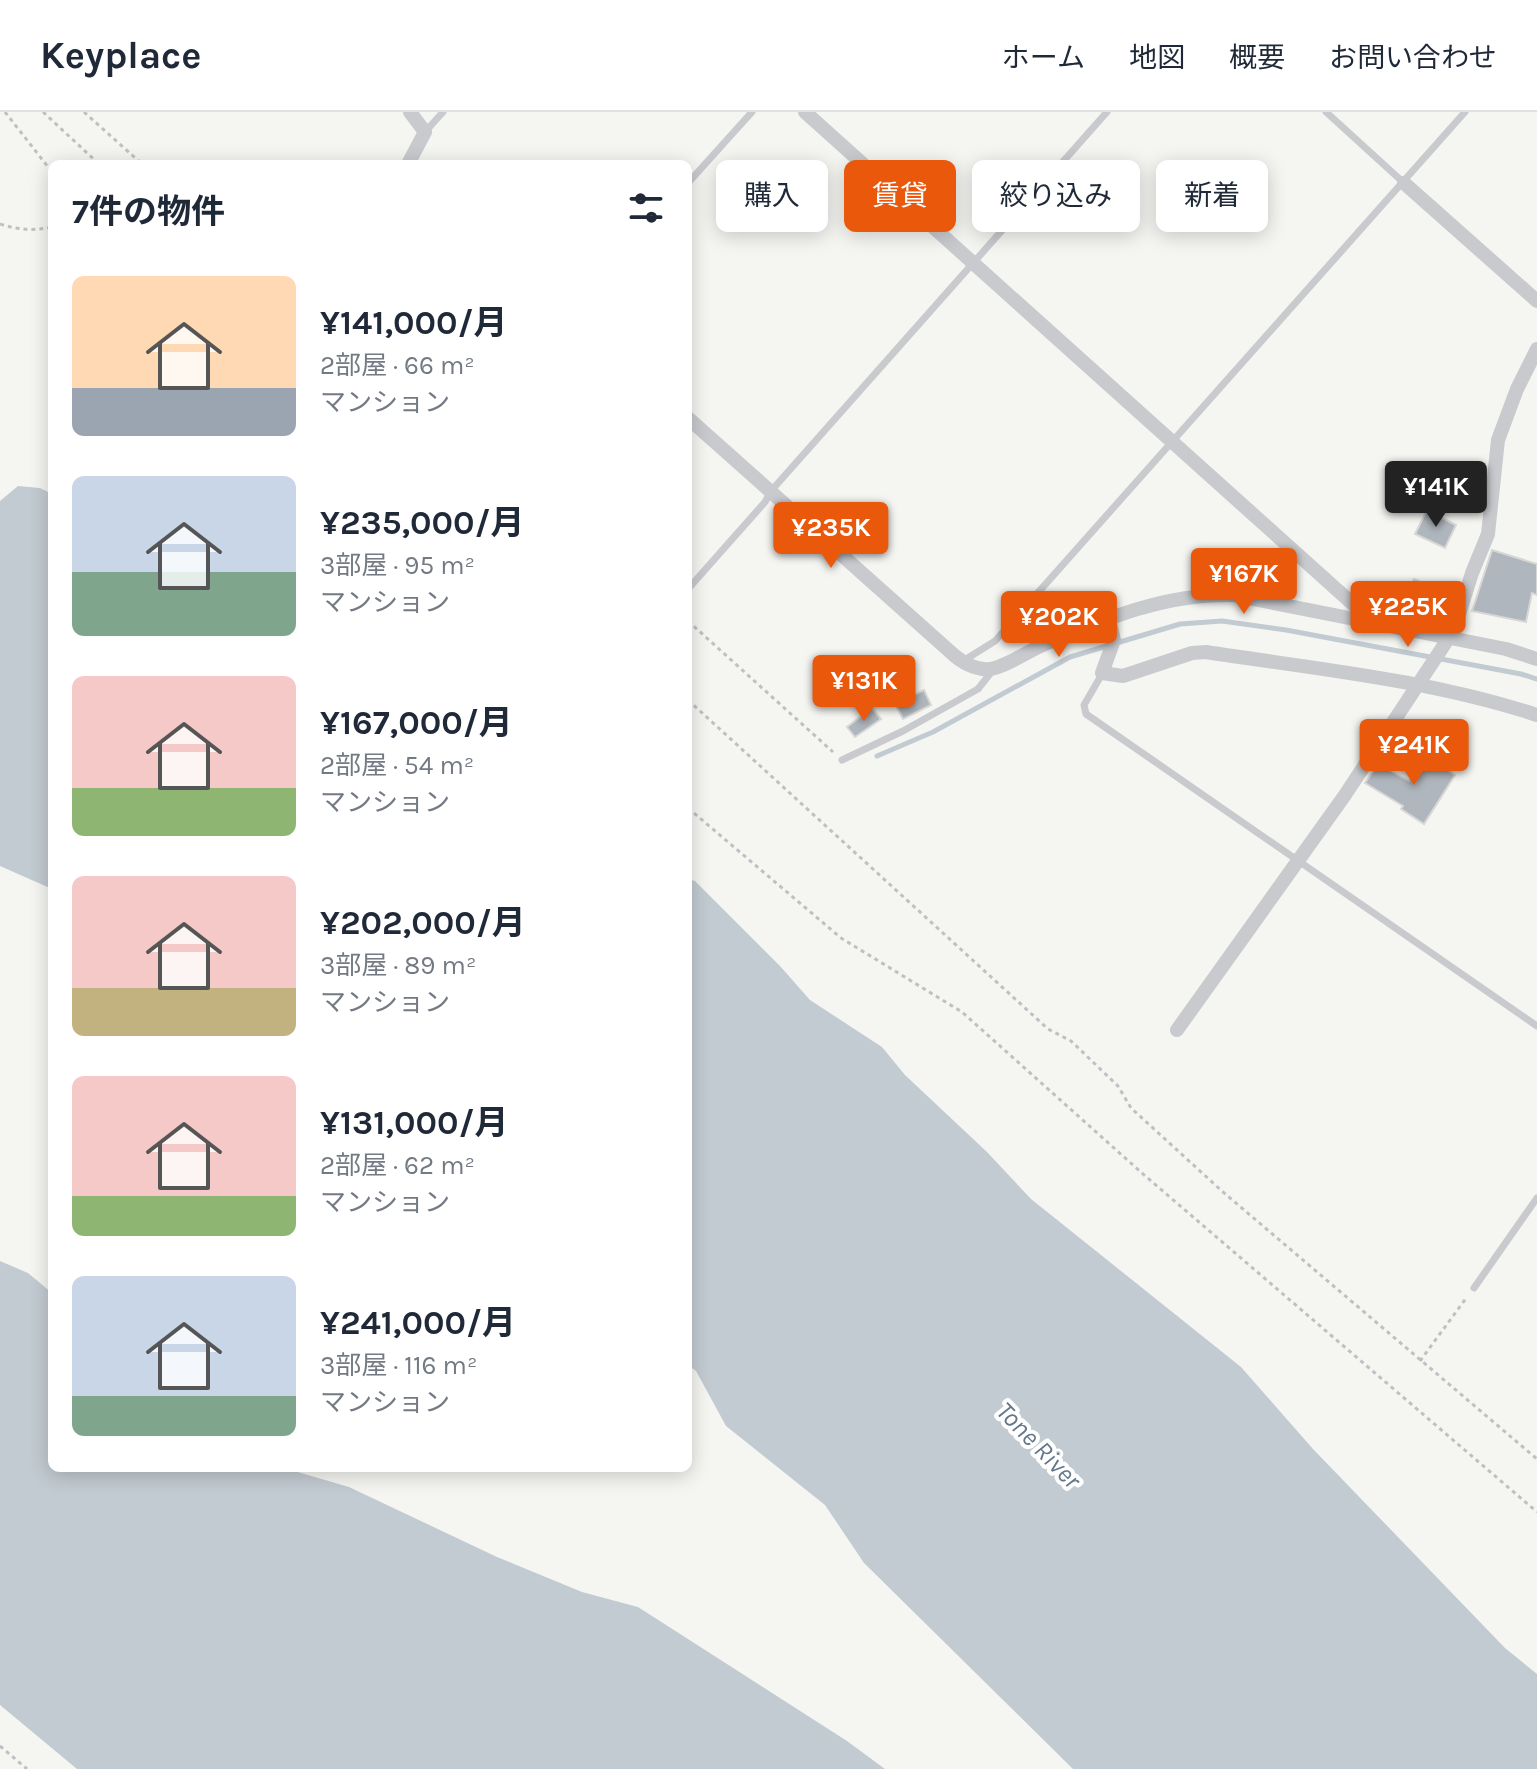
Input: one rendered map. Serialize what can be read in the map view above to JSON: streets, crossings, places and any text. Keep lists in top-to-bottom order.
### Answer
{
  "water": ["Tone River"],
  "page": {
    "header": "Keyplace",
    "nav": [
      "ホーム",
      "地図",
      "概要",
      "お問い合わせ"
    ],
    "chip": [
      "購入",
      "賃貸",
      "絞り込み",
      "新着"
    ],
    "heading": "7件の物件",
    "list": [
      {
        "name": "¥141,000/月",
        "note": "2部屋 · 66 m² · マンション"
      },
      {
        "name": "¥235,000/月",
        "note": "3部屋 · 95 m² · マンション"
      },
      {
        "name": "¥167,000/月",
        "note": "2部屋 · 54 m² · マンション"
      },
      {
        "name": "¥202,000/月",
        "note": "3部屋 · 89 m² · マンション"
      },
      {
        "name": "¥131,000/月",
        "note": "2部屋 · 62 m² · マンション"
      },
      {
        "name": "¥241,000/月",
        "note": "3部屋 · 116 m² · マンション"
      }
    ],
    "price": [
      "¥141K",
      "¥235K",
      "¥167K",
      "¥225K",
      "¥202K",
      "¥131K",
      "¥241K"
    ]
  }
}
